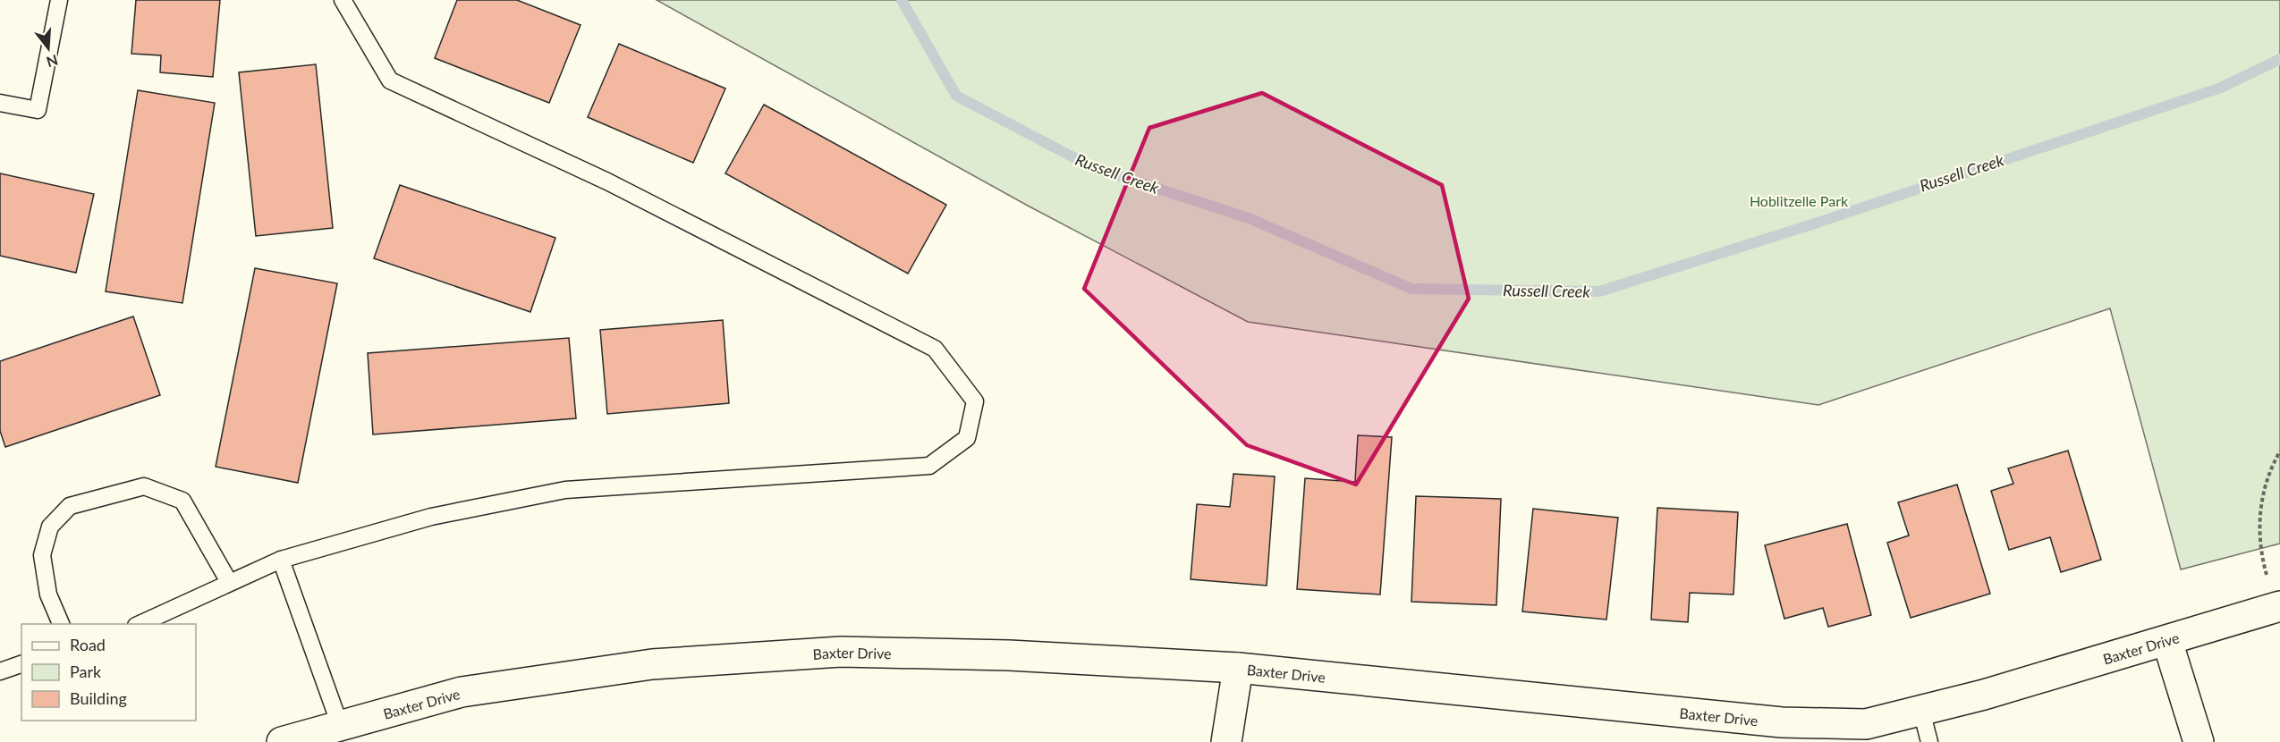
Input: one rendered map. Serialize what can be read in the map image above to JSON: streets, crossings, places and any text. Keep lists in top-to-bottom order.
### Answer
{
  "streets": {
    "street": ["Baxter Drive"]
  },
  "water": ["Russell Creek"],
  "parks": ["Hoblitzelle Park"],
  "legend": ["Road", "Park", "Building"],
  "north": "bottom"
}
